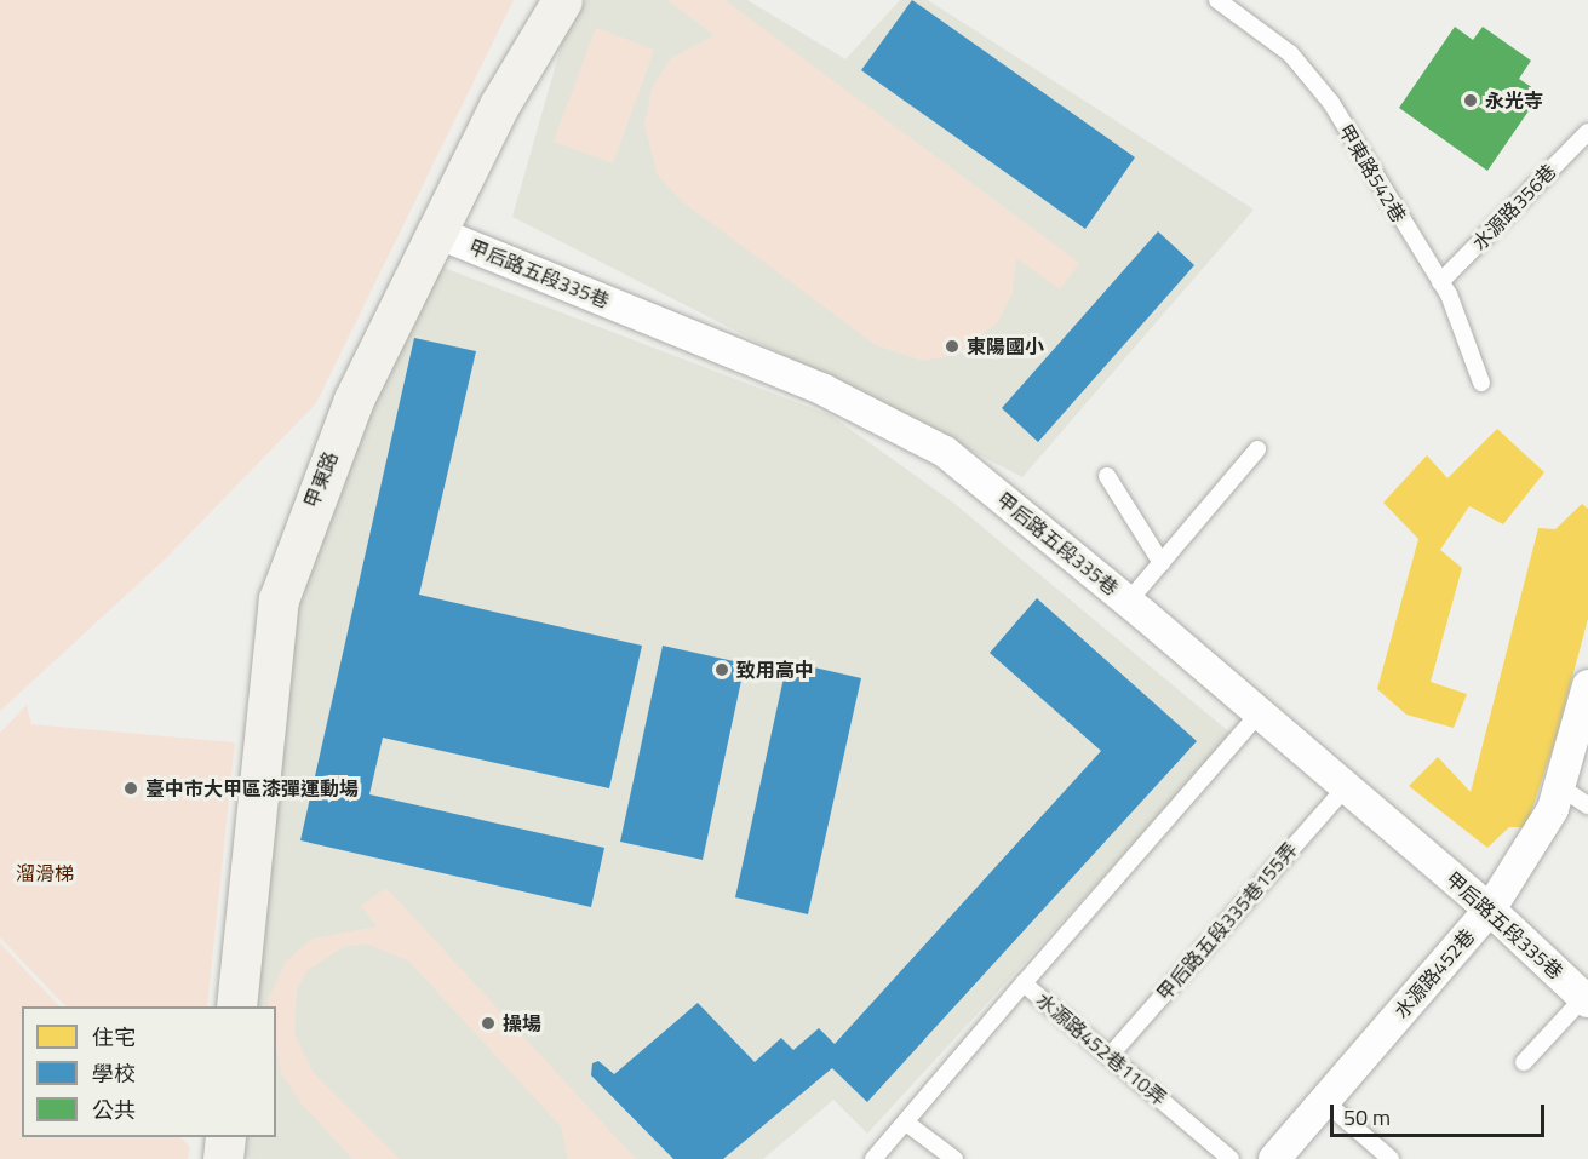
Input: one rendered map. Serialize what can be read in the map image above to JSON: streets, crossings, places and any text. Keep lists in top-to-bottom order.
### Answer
{
  "streets": {
    "street": ["甲后路五段335巷", "甲東路", "水源路452巷"],
    "lane": [
      "甲東路542巷",
      "水源路356巷",
      "甲后路五段335巷155弄",
      "水源路452巷110弄"
    ]
  },
  "crossings": [
    ["甲東路542巷", "水源路356巷"],
    ["甲后路五段335巷", "甲東路"],
    ["甲后路五段335巷", "甲后路五段335巷155弄"],
    ["甲后路五段335巷", "水源路452巷"],
    ["甲后路五段335巷155弄", "水源路452巷110弄"]
  ],
  "parks": ["溜滑梯"],
  "places": [
    "永光寺",
    "東陽國小",
    "致用高中",
    "臺中市大甲區漆彈運動場",
    "操場"
  ],
  "legend": ["住宅", "學校", "公共"],
  "scale_bar": "50 m"
}
